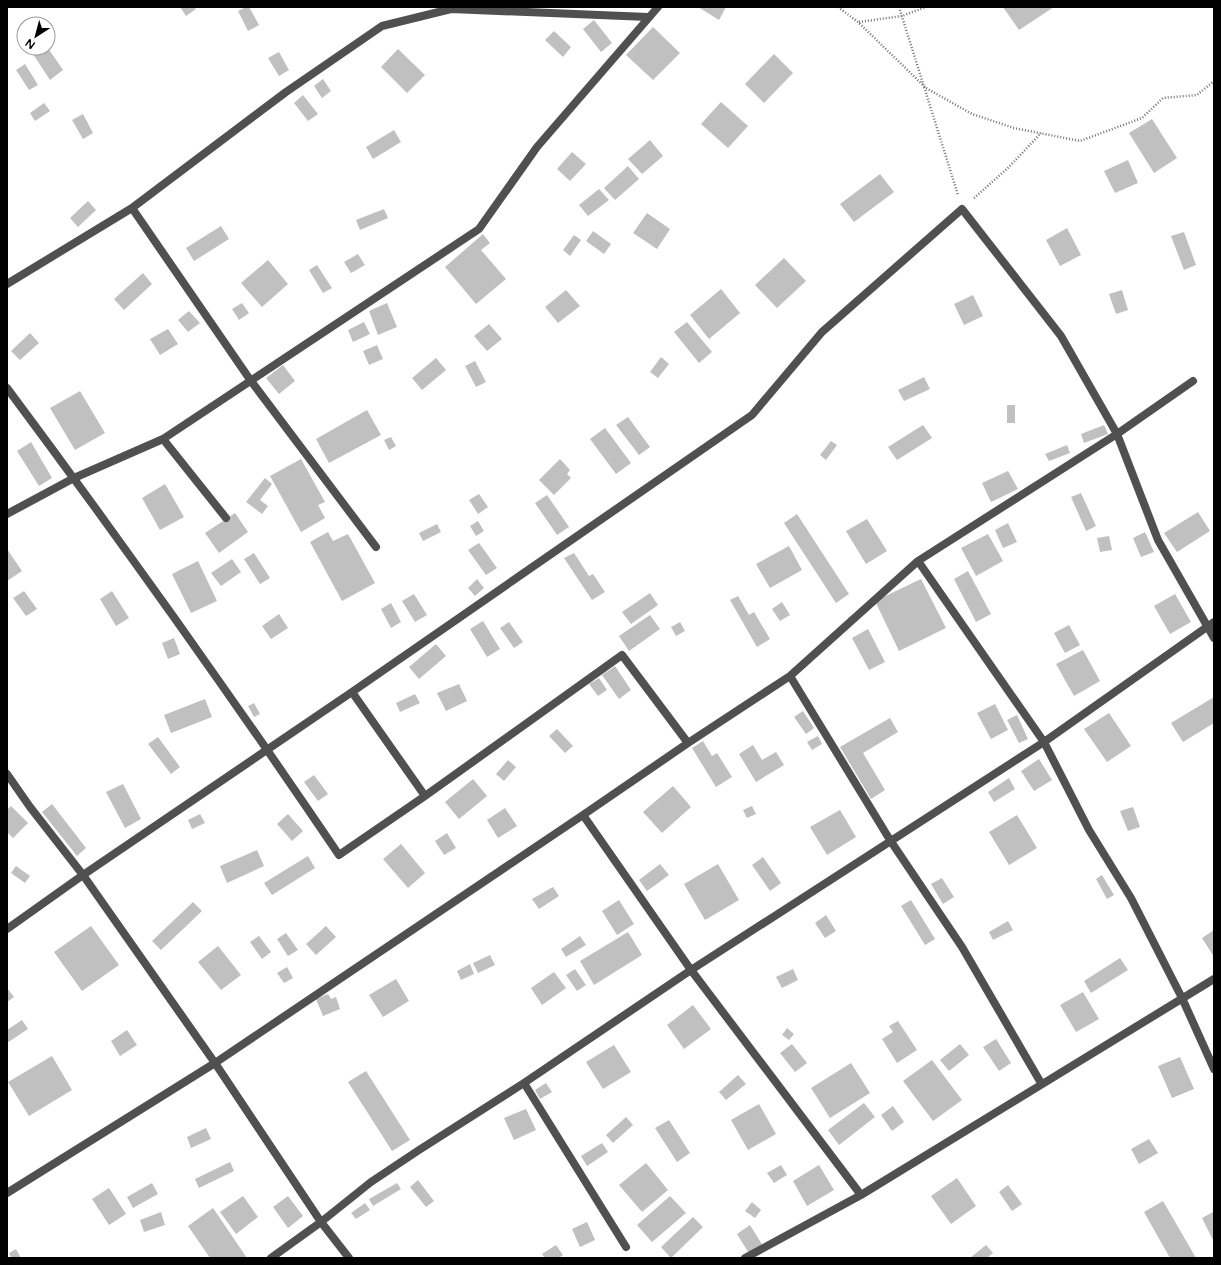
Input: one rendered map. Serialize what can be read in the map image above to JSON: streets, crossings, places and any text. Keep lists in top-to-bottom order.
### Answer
{
  "north": "bottom left"
}
